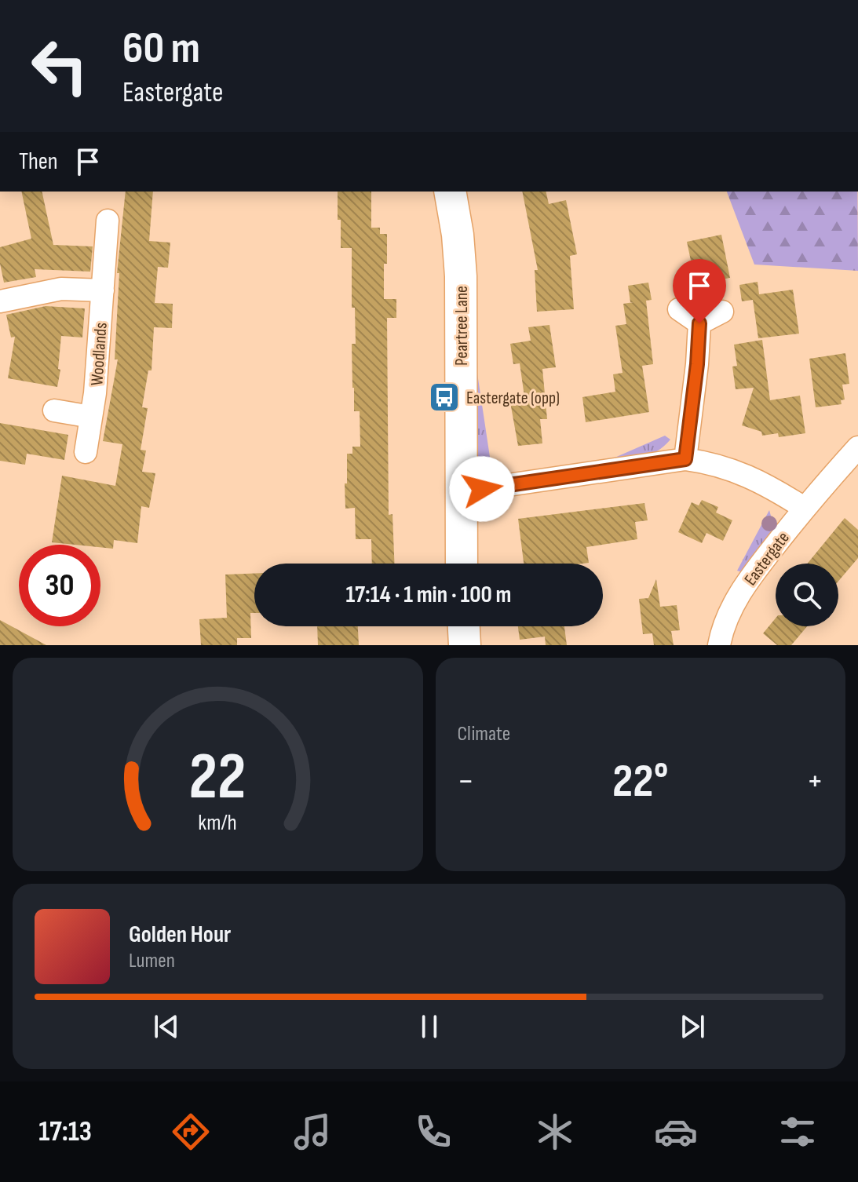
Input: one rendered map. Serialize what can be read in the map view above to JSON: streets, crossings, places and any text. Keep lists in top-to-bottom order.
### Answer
{
  "streets": {
    "street": ["Peartree Lane", "Woodlands", "Eastergate"]
  },
  "places": {
    "bus stop": ["Eastergate (opp)"]
  },
  "page": {
    "turn": ["60 m", "Eastergate"],
    "then": "Then",
    "limit": "30",
    "trip": "17:14 · 1 min · 100 m",
    "tile": "Climate",
    "heat": ["−", "22°", "+"],
    "song": ["Golden Hour", "Lumen"],
    "tabs": "17:13",
    "gauge": ["22", "km/h"]
  }
}
